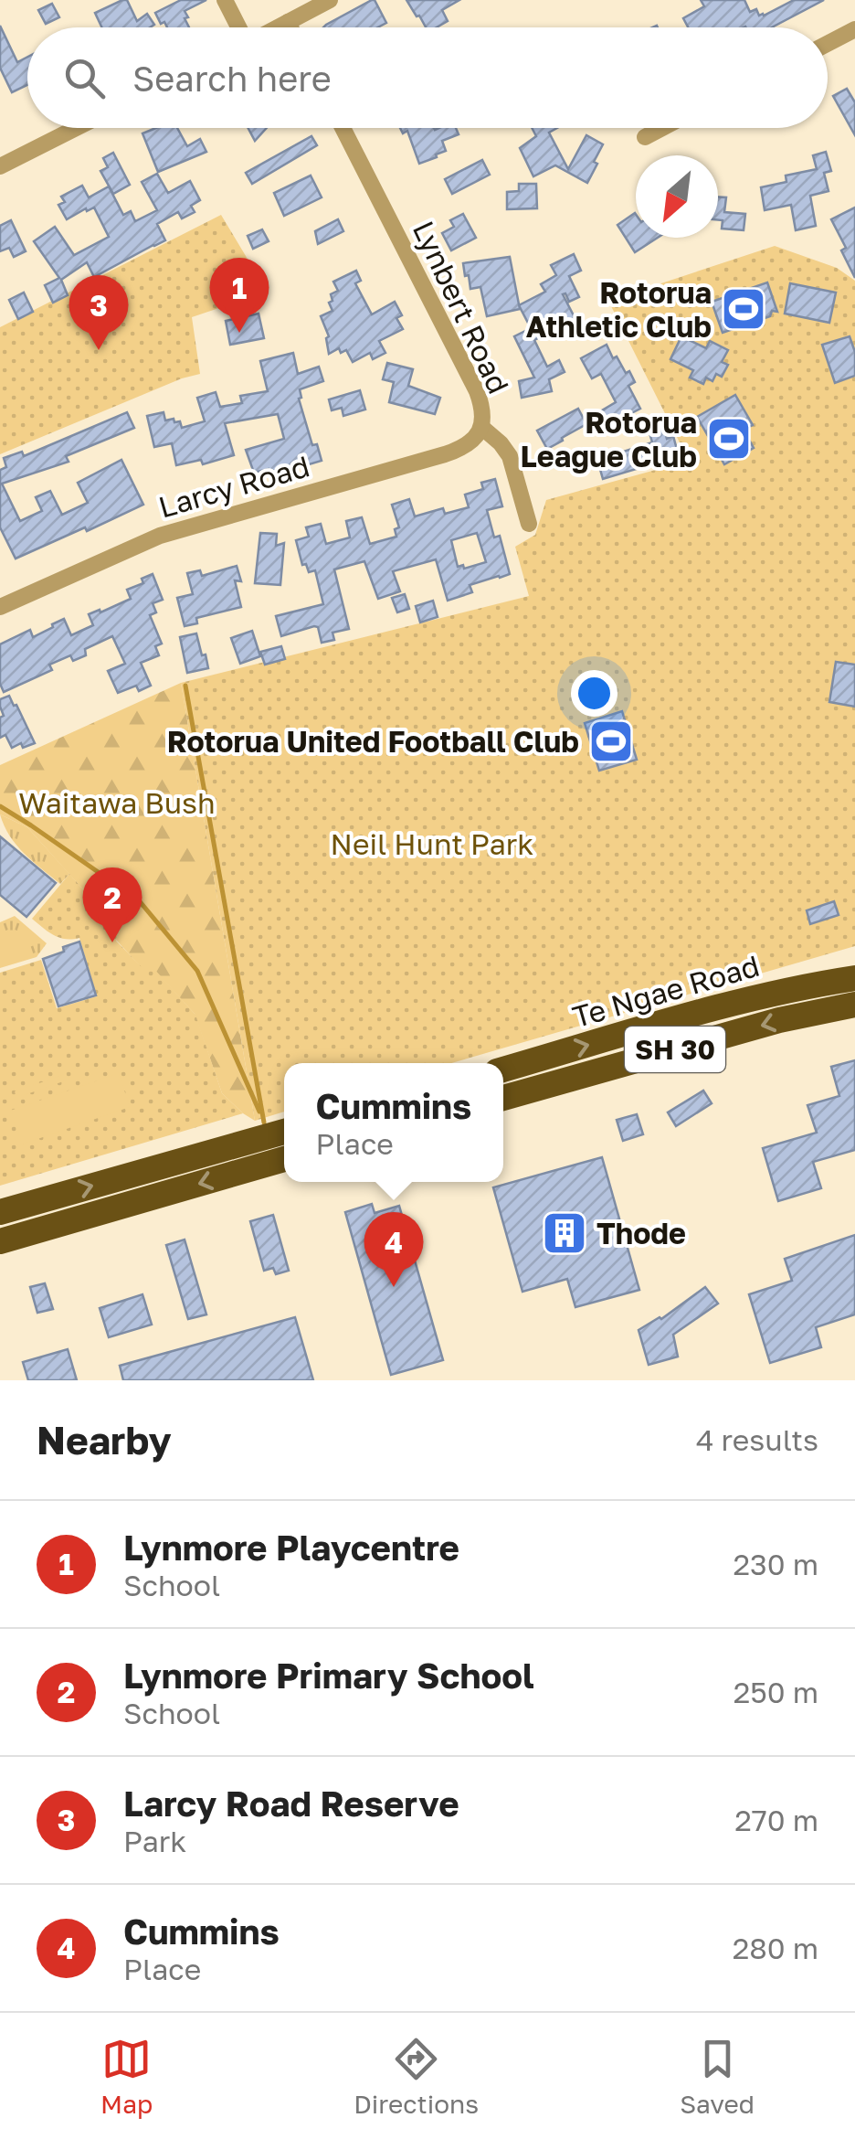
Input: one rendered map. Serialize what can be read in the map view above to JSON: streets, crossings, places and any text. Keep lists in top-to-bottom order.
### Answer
{
  "streets": {
    "highway": ["Te Ngae Road", "SH 30"],
    "street": ["Lynbert Road", "Larcy Road"]
  },
  "crossings": [
    ["Lynbert Road", "Larcy Road"]
  ],
  "parks": ["Waitawa Bush", "Neil Hunt Park"],
  "places": {
    "sports": ["Rotorua Athletic Club", "Rotorua League Club", "Rotorua United Football Club"],
    "building": ["Thode"]
  },
  "north": "bottom left",
  "page": {
    "search": "Search here",
    "pins": [
      "1",
      "3",
      "2",
      "4"
    ],
    "popup": ["Cummins", "Place"],
    "heading": ["Nearby", "4 results"],
    "list": [
      {
        "mark": "1",
        "name": "Lynmore Playcentre",
        "note": "School",
        "value": "230 m"
      },
      {
        "mark": "2",
        "name": "Lynmore Primary School",
        "note": "School",
        "value": "250 m"
      },
      {
        "mark": "3",
        "name": "Larcy Road Reserve",
        "note": "Park",
        "value": "270 m"
      },
      {
        "mark": "4",
        "name": "Cummins",
        "note": "Place",
        "value": "280 m"
      }
    ],
    "nav": ["Map", "Directions", "Saved"]
  }
}
